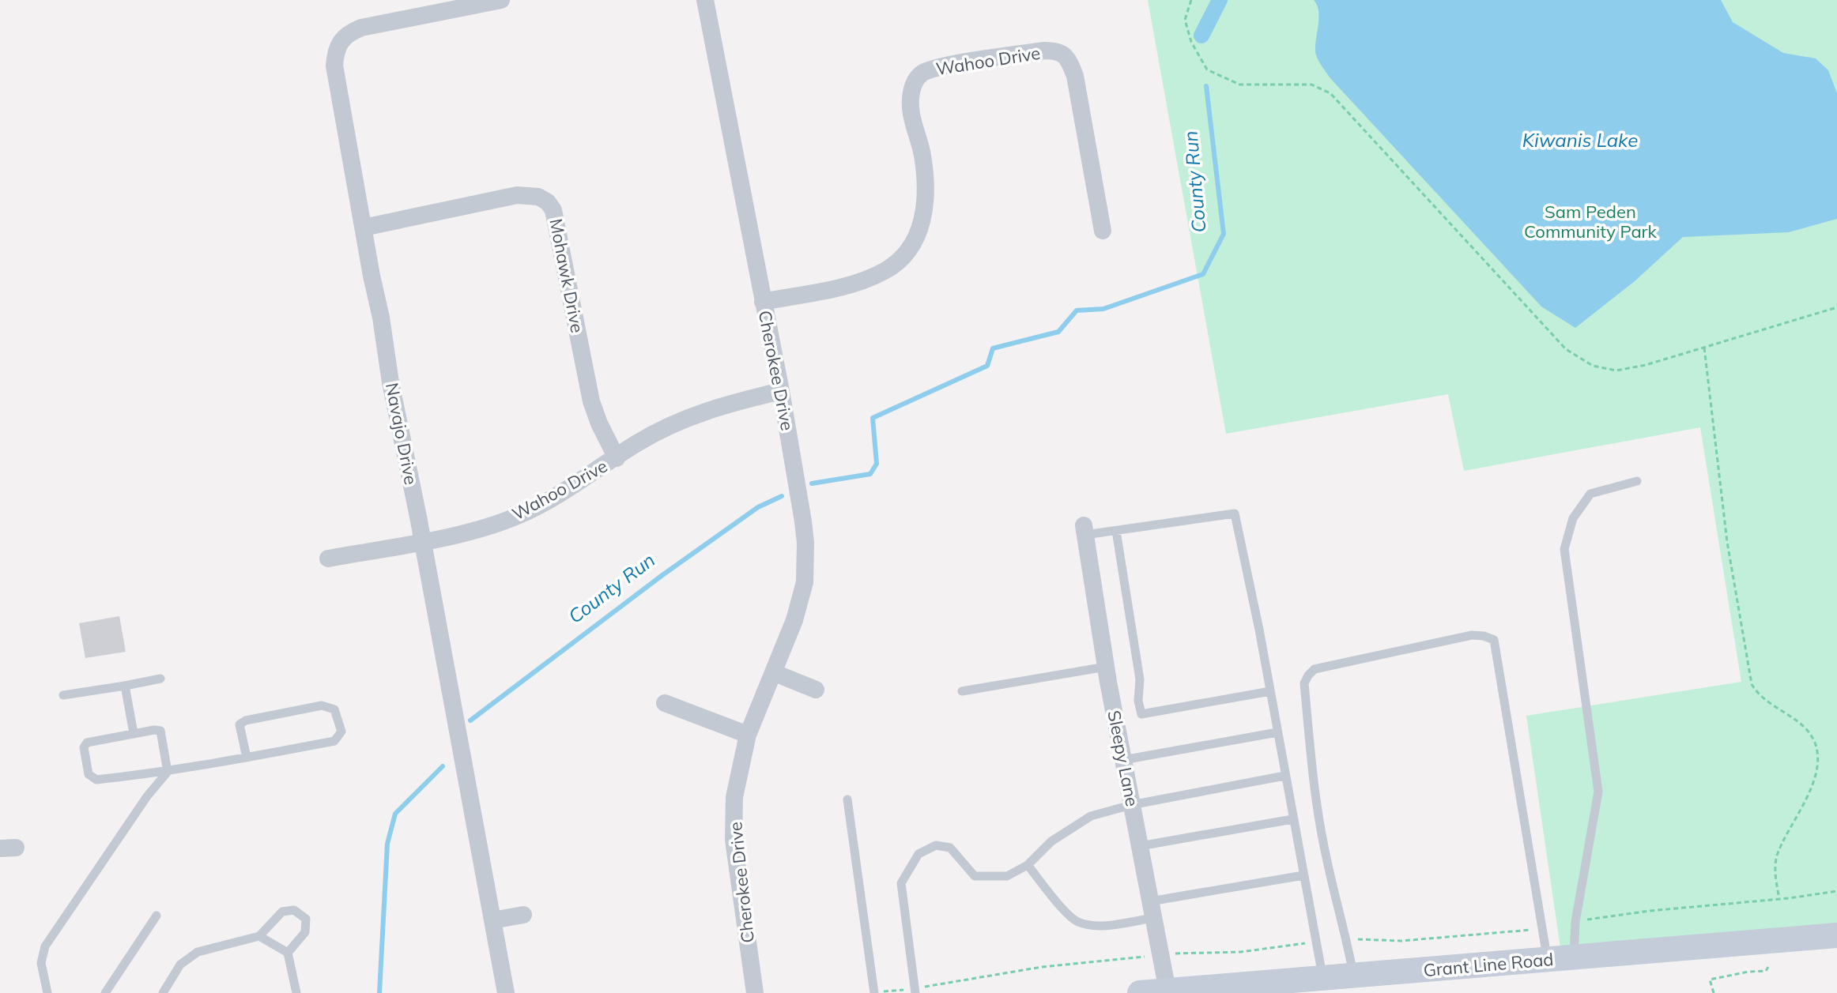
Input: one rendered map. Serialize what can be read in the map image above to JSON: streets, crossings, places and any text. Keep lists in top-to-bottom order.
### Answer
{
  "streets": {
    "main road": ["Grant Line Road"],
    "street": [
      "Wahoo Drive",
      "Mohawk Drive",
      "Cherokee Drive",
      "Navajo Drive",
      "Sleepy Lane"
    ]
  },
  "crossings": [
    ["Wahoo Drive", "Mohawk Drive"],
    ["Wahoo Drive", "Cherokee Drive"],
    ["Wahoo Drive", "Navajo Drive"],
    ["Mohawk Drive", "Navajo Drive"],
    ["Sleepy Lane", "Grant Line Road"]
  ],
  "water": ["Kiwanis Lake", "County Run"],
  "parks": ["Sam Peden Community Park"]
}
